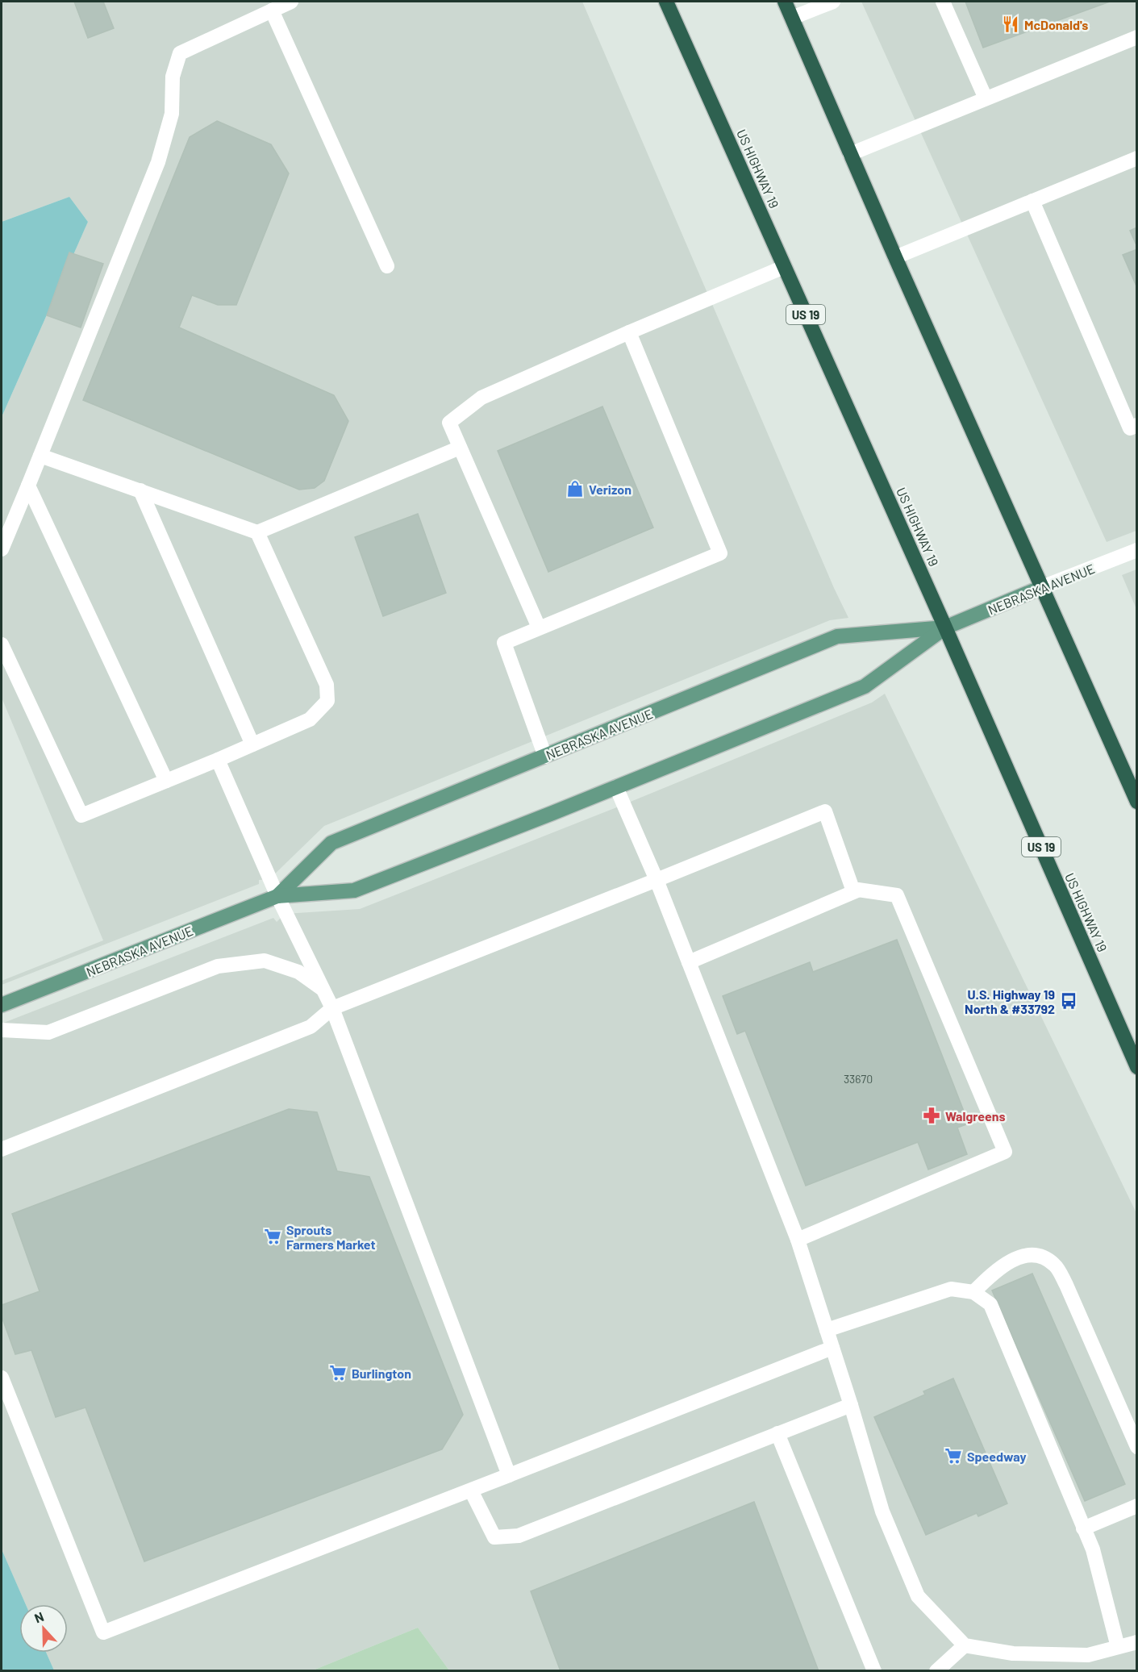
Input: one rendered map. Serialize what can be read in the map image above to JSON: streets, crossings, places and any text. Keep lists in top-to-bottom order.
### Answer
{
  "streets": {
    "highway": ["US HIGHWAY 19", "US 19"],
    "main road": ["NEBRASKA AVENUE"]
  },
  "crossings": [
    ["US HIGHWAY 19", "NEBRASKA AVENUE"]
  ],
  "places": {
    "restaurant": ["McDonald's"],
    "shop": ["Verizon"],
    "bus stop": ["U.S. Highway 19 North & #33792"],
    "pharmacy": ["Walgreens"],
    "supermarket": ["Sprouts Farmers Market", "Burlington", "Speedway"]
  },
  "house_numbers": ["33670"],
  "north": "top"
}
